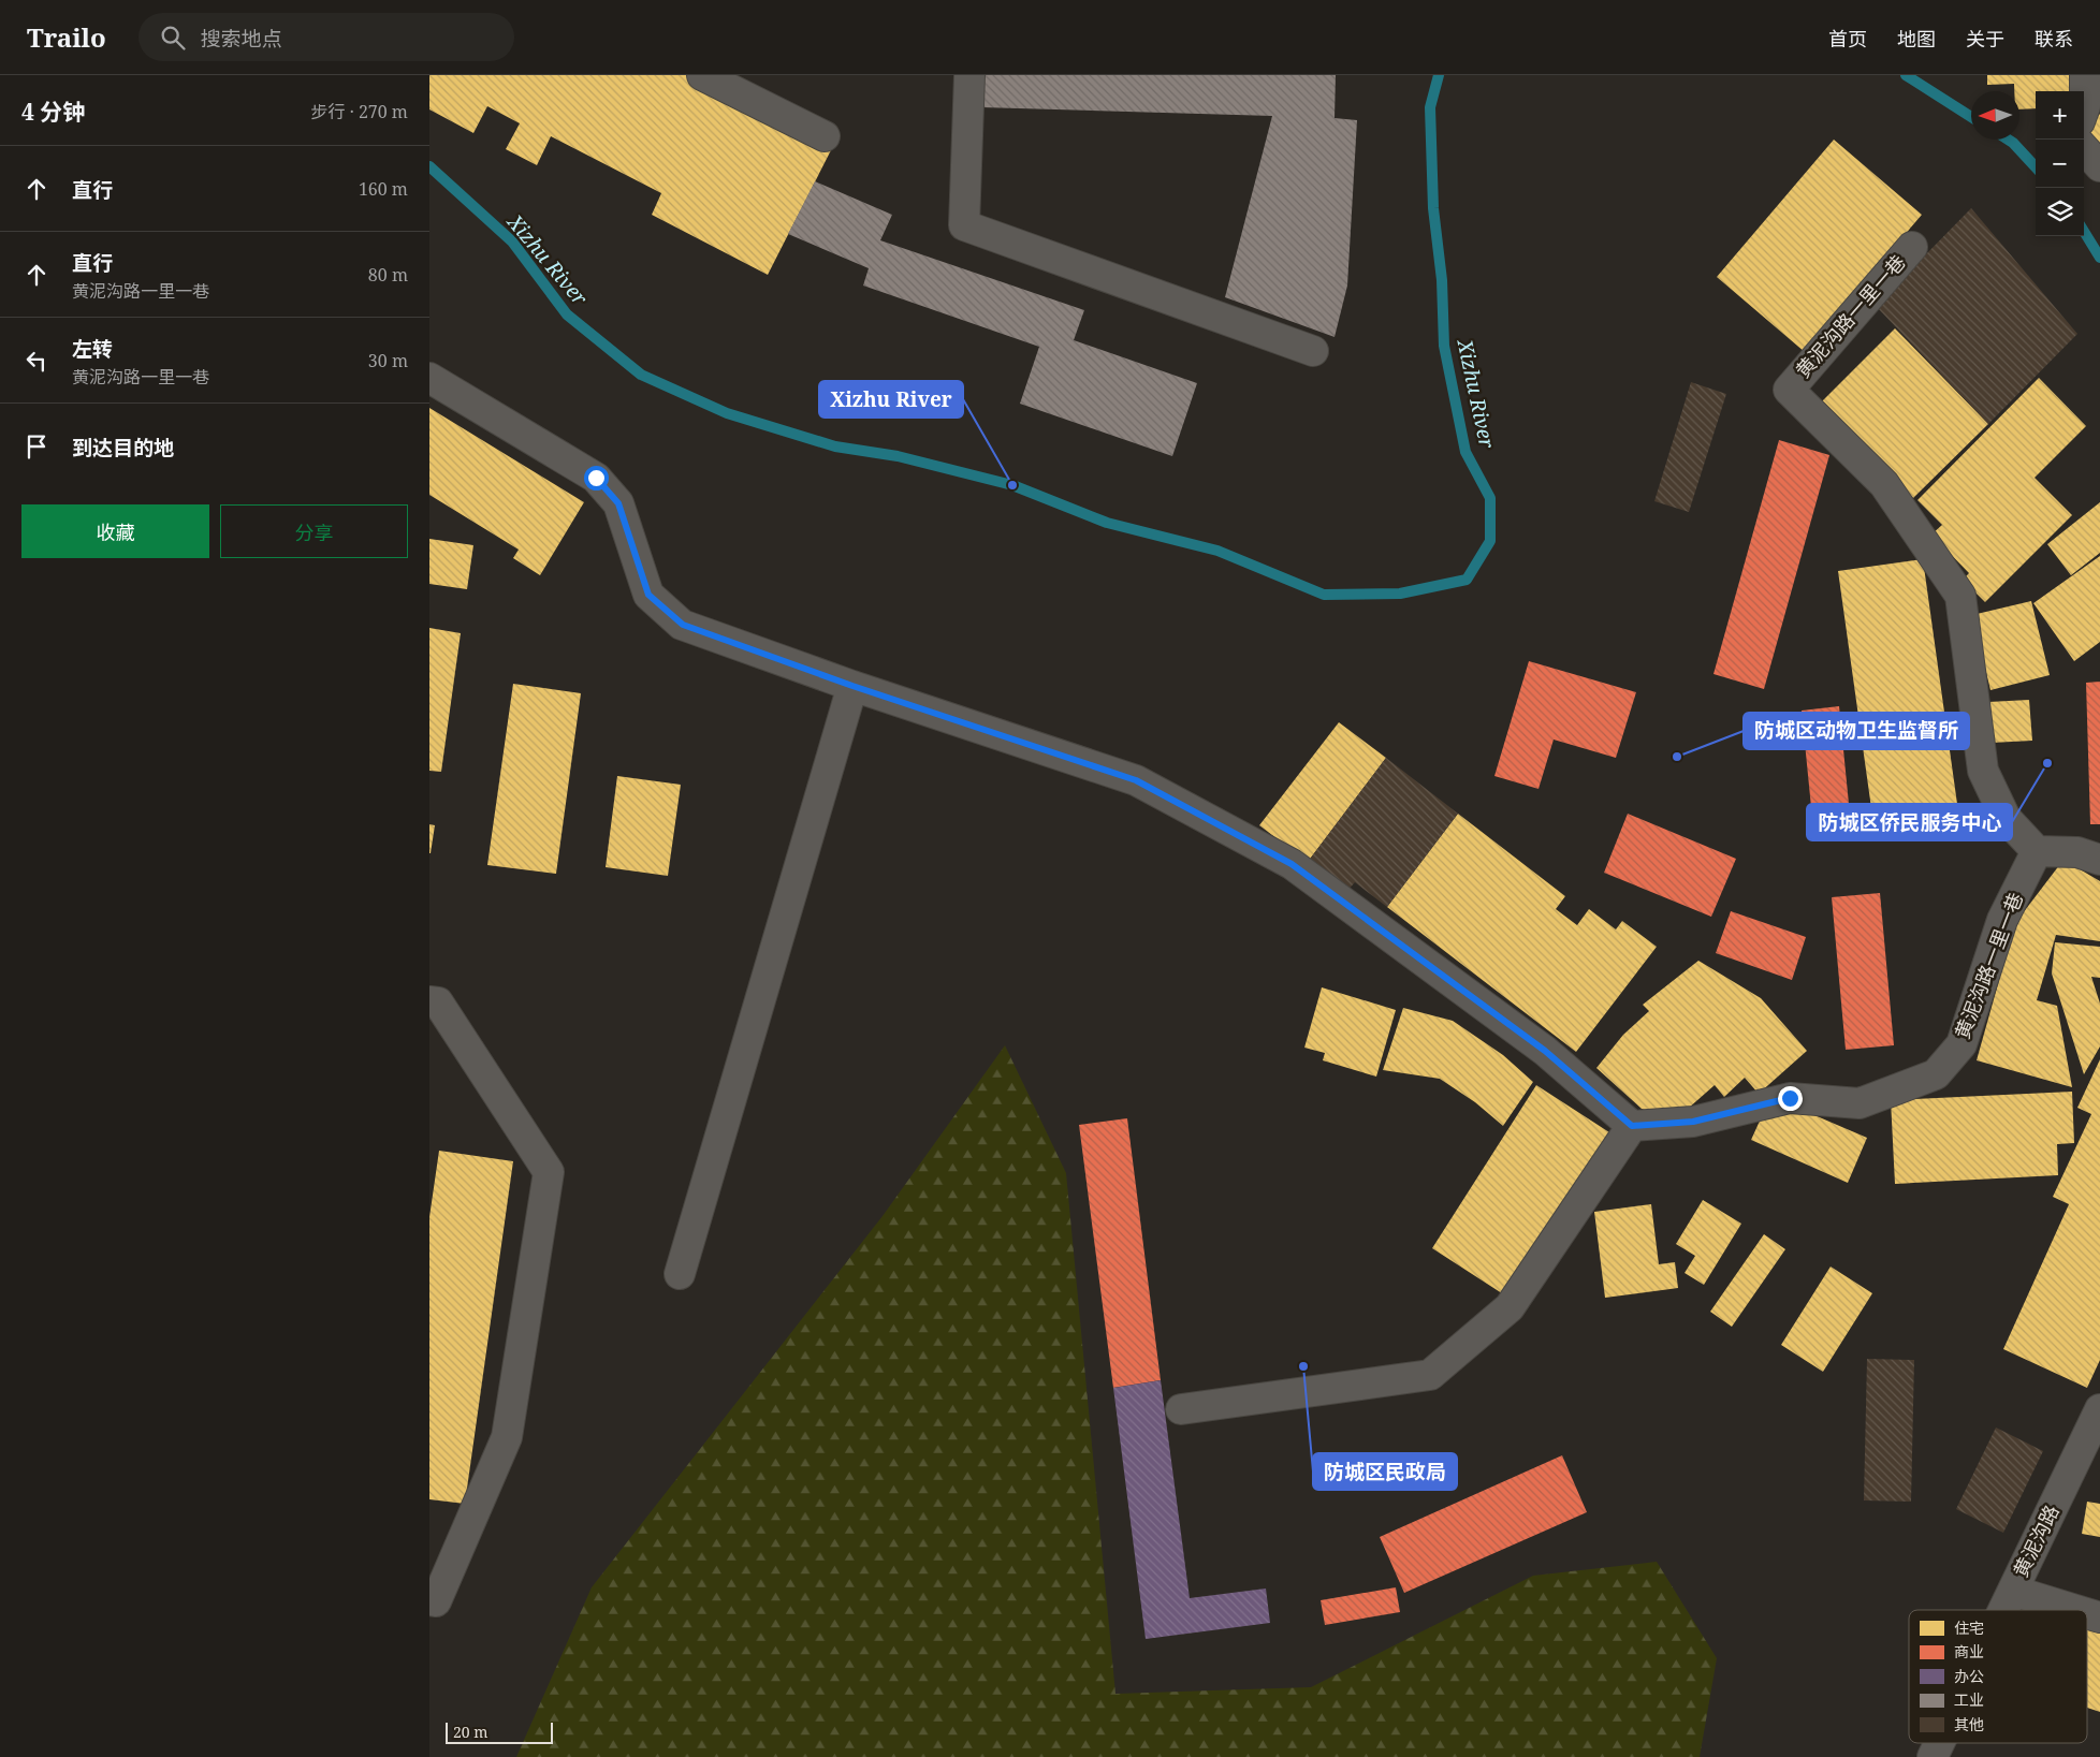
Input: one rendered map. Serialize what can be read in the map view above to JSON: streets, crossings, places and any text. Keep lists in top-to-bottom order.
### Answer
{
  "streets": {
    "street": ["黄泥沟路一里一巷", "黄泥沟路"]
  },
  "water": ["Xizhu River"],
  "places": [
    "Xizhu River",
    "防城区动物卫生监督所",
    "防城区侨民服务中心",
    "防城区民政局"
  ],
  "legend": [
    "住宅",
    "商业",
    "办公",
    "工业",
    "其他"
  ],
  "scale_bar": "20 m",
  "north": "left",
  "page": {
    "header": "Trailo",
    "search": "搜索地点",
    "nav": [
      "首页",
      "地图",
      "关于",
      "联系"
    ],
    "heading": ["4 分钟", "步行 · 270 m"],
    "map_buttons": ["+", "−"],
    "list": [
      ["直行", "160 m"],
      ["直行", "黄泥沟路一里一巷", "80 m"],
      ["左转", "黄泥沟路一里一巷", "30 m"],
      "到达目的地"
    ],
    "buttons": ["收藏", "分享"],
    "scale": "20 m"
  }
}
